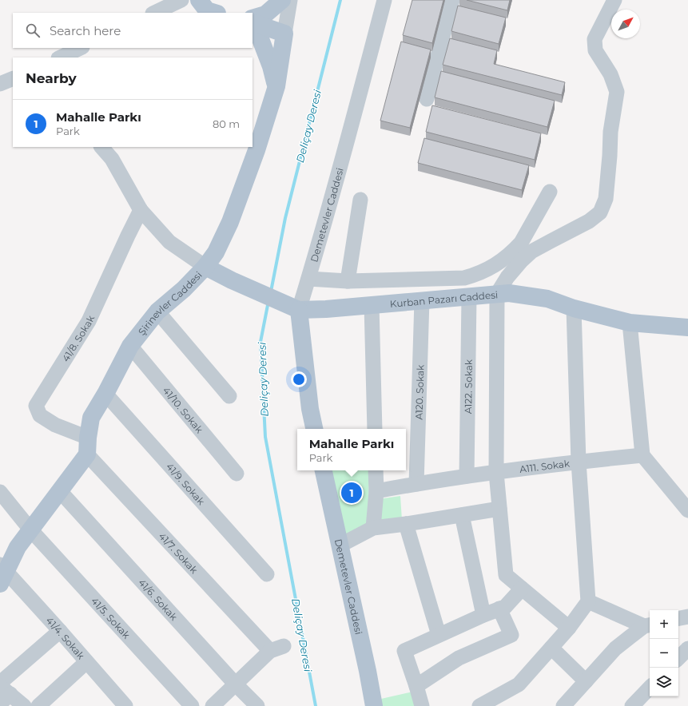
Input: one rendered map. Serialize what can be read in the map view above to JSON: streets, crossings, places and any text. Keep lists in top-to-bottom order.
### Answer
{
  "streets": {
    "main road": ["Demetevler Caddesi", "Kurban Pazarı Caddesi", "Şirinevler Caddesi"],
    "street": [
      "41/8. Sokak",
      "A122. Sokak",
      "A120. Sokak",
      "41/10. Sokak",
      "A111. Sokak",
      "41/9. Sokak",
      "41/7. Sokak",
      "41/6. Sokak",
      "41/5. Sokak",
      "41/4. Sokak"
    ]
  },
  "crossings": [
    ["Demetevler Caddesi", "Kurban Pazarı Caddesi"],
    ["Kurban Pazarı Caddesi", "Şirinevler Caddesi"],
    ["Kurban Pazarı Caddesi", "A122. Sokak"],
    ["Kurban Pazarı Caddesi", "A120. Sokak"],
    ["Şirinevler Caddesi", "41/8. Sokak"],
    ["Şirinevler Caddesi", "41/10. Sokak"],
    ["Şirinevler Caddesi", "41/9. Sokak"],
    ["Şirinevler Caddesi", "41/7. Sokak"],
    ["A122. Sokak", "A111. Sokak"],
    ["A120. Sokak", "A111. Sokak"],
    ["41/7. Sokak", "41/6. Sokak"]
  ],
  "water": ["Deliçay Deresi"],
  "north": "top right",
  "page": {
    "search": "Search here",
    "heading": "Nearby",
    "list": [
      {
        "mark": "1",
        "name": "Mahalle Parkı",
        "note": "Park",
        "value": "80 m"
      }
    ],
    "popup": ["Mahalle Parkı", "Park"],
    "pins": "1",
    "map_buttons": ["+", "−"]
  }
}
